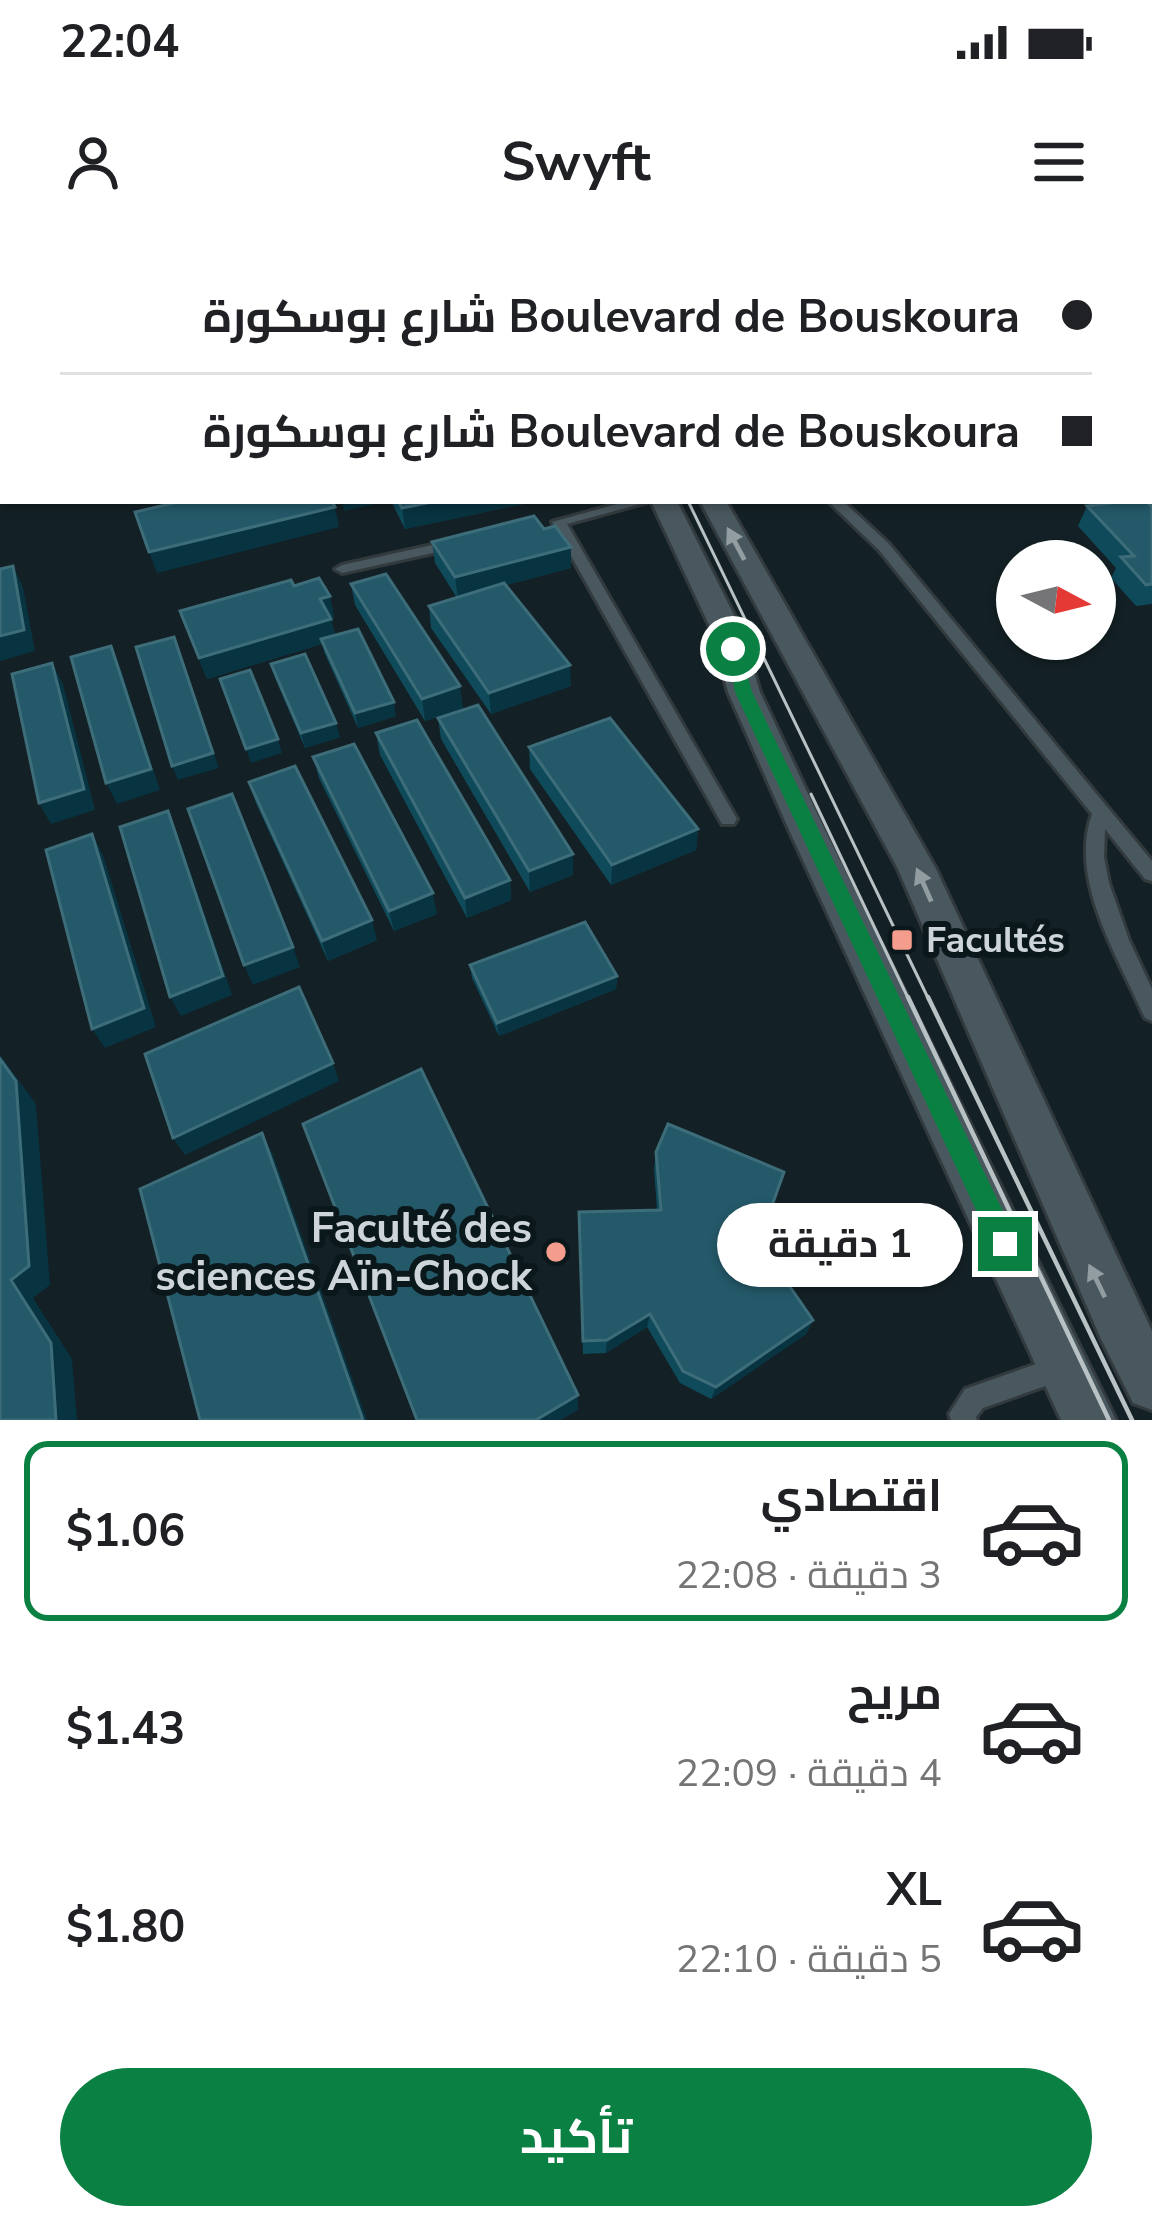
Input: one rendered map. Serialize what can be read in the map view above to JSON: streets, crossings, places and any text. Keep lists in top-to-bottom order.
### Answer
{
  "places": {
    "transit": ["Facultés"],
    "other": ["Faculté des sciences Aïn-Chock"]
  },
  "north": "right",
  "page": {
    "status": "22:04",
    "header": "Swyft",
    "banner": ["Boulevard de Bouskoura شارع بوسكورة", "Boulevard de Bouskoura شارع بوسكورة"],
    "bubble": "1 دقيقة",
    "list": [
      {
        "name": "اقتصادي",
        "note": "3 دقيقة · 22:08",
        "value": "$1.06"
      },
      {
        "name": "مريح",
        "note": "4 دقيقة · 22:09",
        "value": "$1.43"
      },
      {
        "name": "XL",
        "note": "5 دقيقة · 22:10",
        "value": "$1.80"
      }
    ],
    "buttons": "تأكيد"
  }
}
